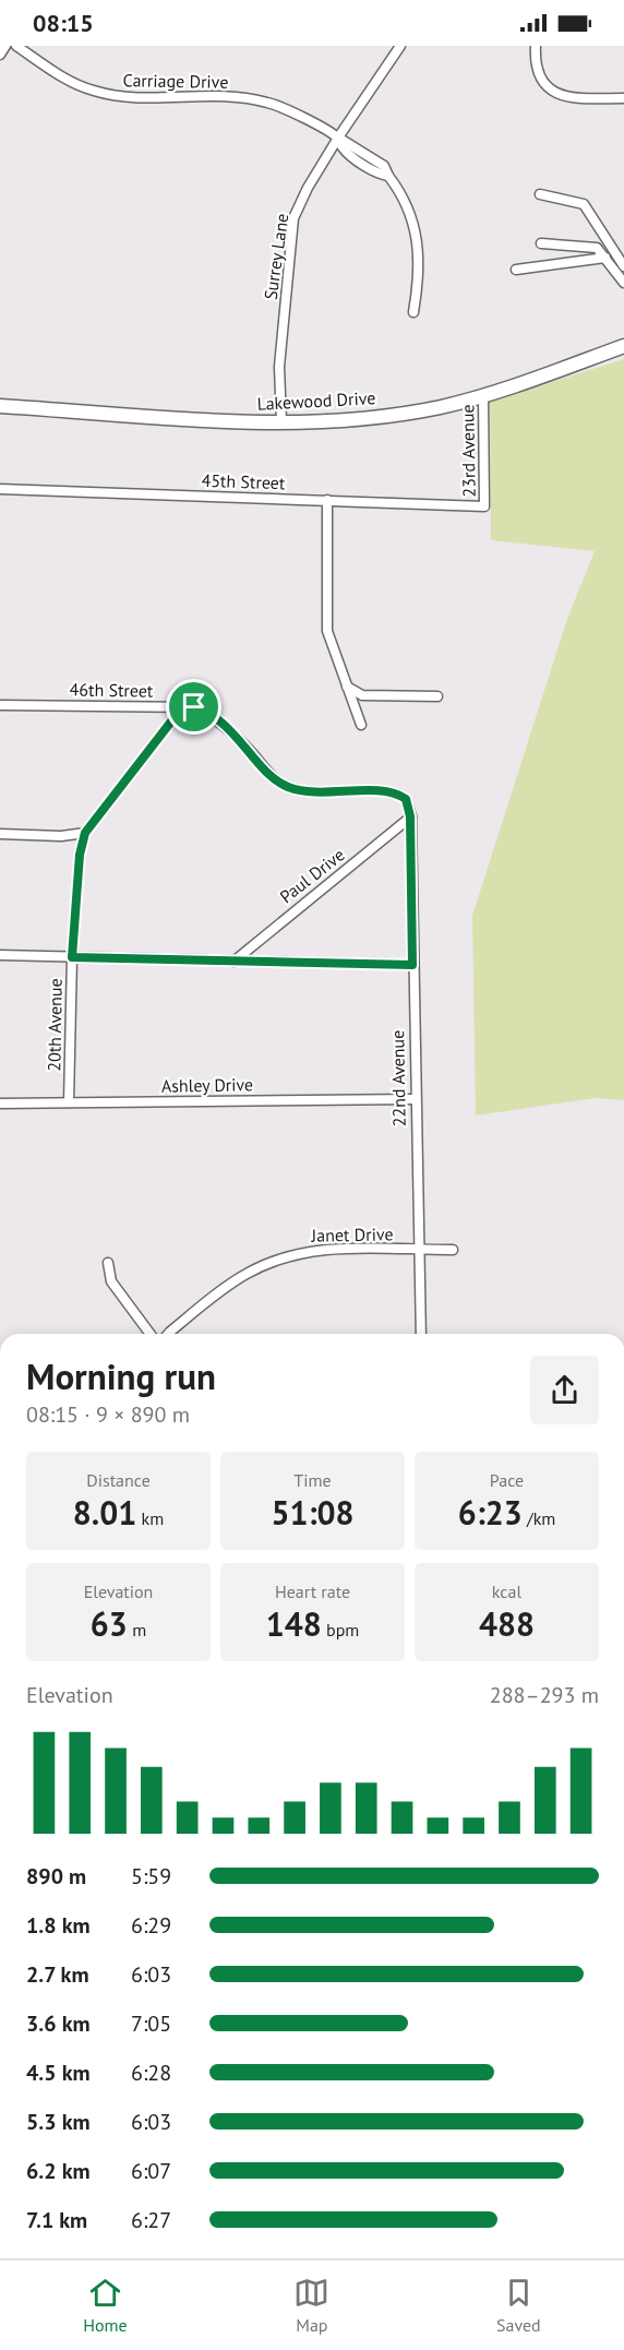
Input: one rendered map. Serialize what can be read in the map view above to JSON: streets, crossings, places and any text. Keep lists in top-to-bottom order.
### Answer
{
  "streets": {
    "street": [
      "Carriage Drive",
      "Surrey Lane",
      "Lakewood Drive",
      "23rd Avenue",
      "45th Street",
      "46th Street",
      "Paul Drive",
      "20th Avenue",
      "22nd Avenue",
      "Ashley Drive",
      "Janet Drive"
    ]
  },
  "crossings": [
    ["Carriage Drive", "Surrey Lane"],
    ["Surrey Lane", "Lakewood Drive"],
    ["Lakewood Drive", "23rd Avenue"],
    ["23rd Avenue", "45th Street"],
    ["46th Street", "Paul Drive"],
    ["46th Street", "20th Avenue"],
    ["46th Street", "22nd Avenue"],
    ["Paul Drive", "22nd Avenue"],
    ["20th Avenue", "Ashley Drive"],
    ["22nd Avenue", "Ashley Drive"],
    ["22nd Avenue", "Janet Drive"]
  ],
  "page": {
    "status": "08:15",
    "heading": ["Morning run", "08:15 · 9 × 890 m"],
    "stats": [
      ["Distance", "8.01 km"],
      ["Time", "51:08"],
      ["Pace", "6:23 /km"],
      ["Elevation", "63 m"],
      ["Heart rate", "148 bpm"],
      ["kcal", "488"]
    ],
    "chart": ["Elevation", "288–293 m"],
    "list": [
      {
        "name": "890 m",
        "note": "5:59"
      },
      {
        "name": "1.8 km",
        "note": "6:29"
      },
      {
        "name": "2.7 km",
        "note": "6:03"
      },
      {
        "name": "3.6 km",
        "note": "7:05"
      },
      {
        "name": "4.5 km",
        "note": "6:28"
      },
      {
        "name": "5.3 km",
        "note": "6:03"
      },
      {
        "name": "6.2 km",
        "note": "6:07"
      },
      {
        "name": "7.1 km",
        "note": "6:27"
      }
    ],
    "tabs": ["Home", "Map", "Saved"]
  }
}
